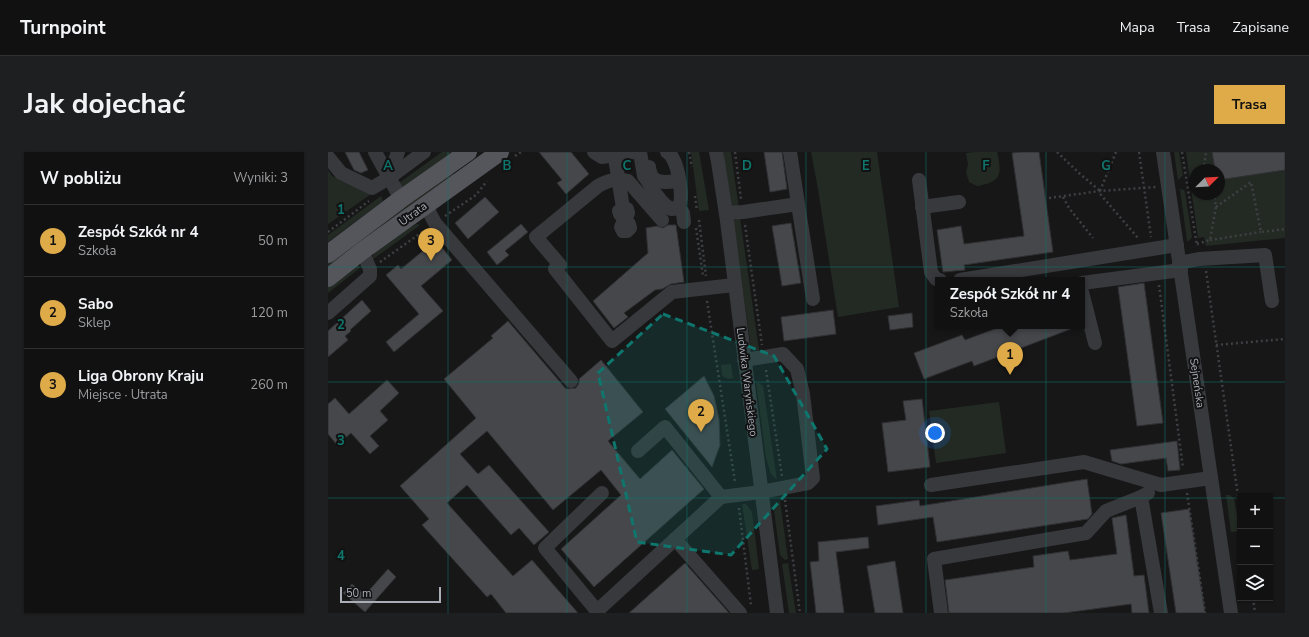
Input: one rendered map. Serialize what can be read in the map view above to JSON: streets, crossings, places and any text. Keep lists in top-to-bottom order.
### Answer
{
  "streets": {
    "main road": ["Utrata"],
    "street": ["Ludwika Waryńskiego", "Sejneńska"]
  },
  "scale_bar": "50 m",
  "north": "top right",
  "page": {
    "header": "Turnpoint",
    "nav": ["Mapa", "Trasa", "Zapisane"],
    "title": "Jak dojechać",
    "buttons": "Trasa",
    "heading": ["W pobliżu", "Wyniki: 3"],
    "list": [
      {
        "mark": "1",
        "name": "Zespół Szkół nr 4",
        "note": "Szkoła",
        "value": "50 m"
      },
      {
        "mark": "2",
        "name": "Sabo",
        "note": "Sklep",
        "value": "120 m"
      },
      {
        "mark": "3",
        "name": "Liga Obrony Kraju",
        "note": "Miejsce · Utrata",
        "value": "260 m"
      }
    ],
    "pins": ["3", "1", "2"],
    "popup": ["Zespół Szkół nr 4", "Szkoła"],
    "map_buttons": ["+", "−"],
    "scale": "50 m"
  },
  "grid": {
    "columns": [
      "A",
      "B",
      "C",
      "D",
      "E",
      "F",
      "G"
    ],
    "rows": [
      "1",
      "2",
      "3",
      "4"
    ]
  }
}
